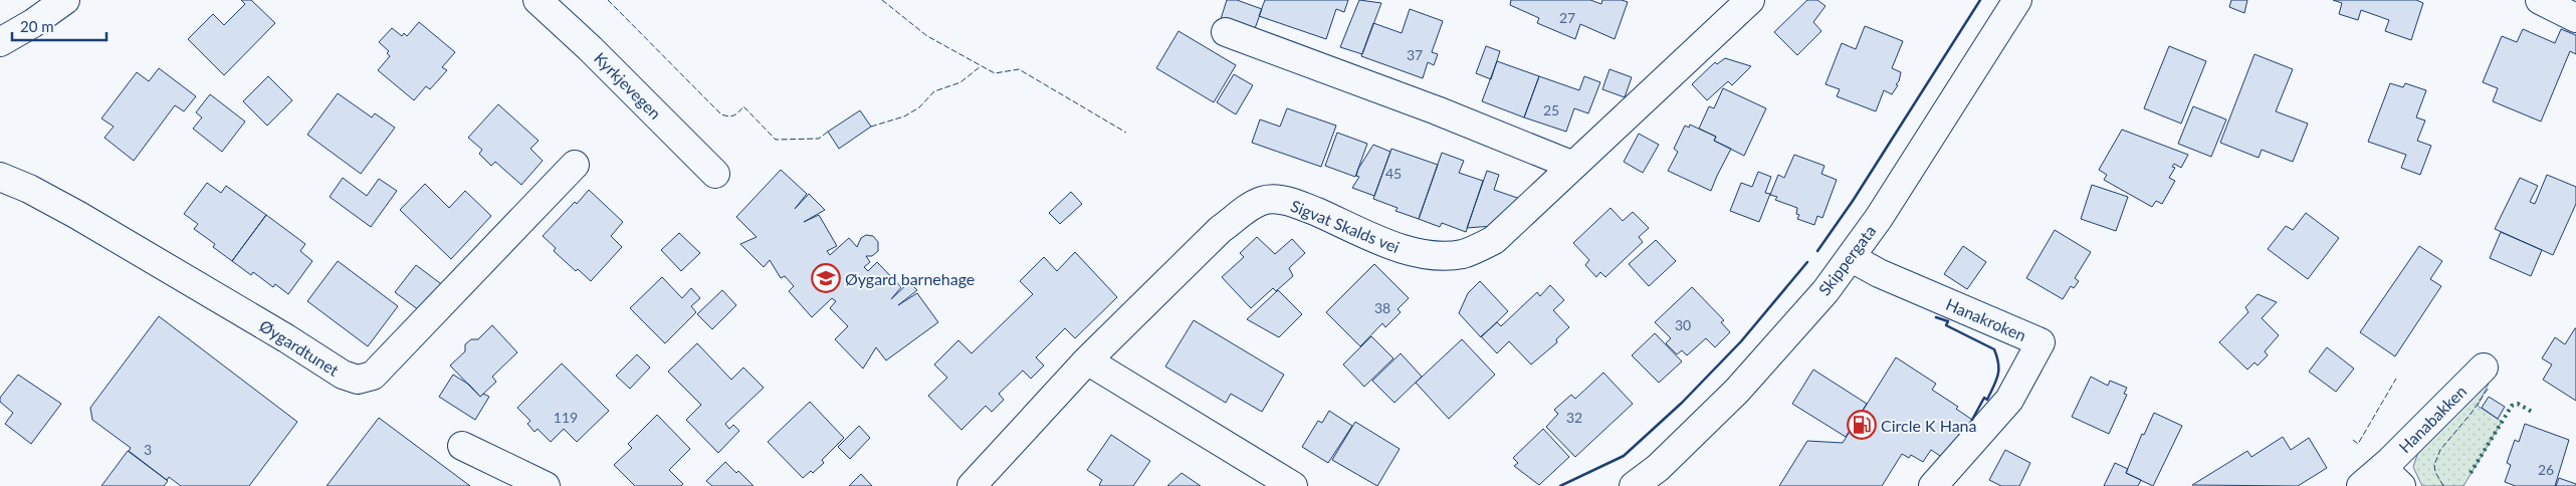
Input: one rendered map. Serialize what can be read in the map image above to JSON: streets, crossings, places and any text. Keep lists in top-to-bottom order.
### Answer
{
  "streets": {
    "street": [
      "Kyrkjevegen",
      "Sigvat Skalds vei",
      "Skippergata",
      "Hanakroken",
      "Øygardtunet",
      "Hanabakken"
    ]
  },
  "crossings": [
    ["Skippergata", "Hanakroken"]
  ],
  "places": {
    "school or university": ["Øygard barnehage"],
    "fuel station": ["Circle K Hana"]
  },
  "house_numbers": [
    "27",
    "37",
    "25",
    "45",
    "38",
    "30",
    "119",
    "32",
    "3",
    "26"
  ],
  "scale_bar": "20 m"
}
